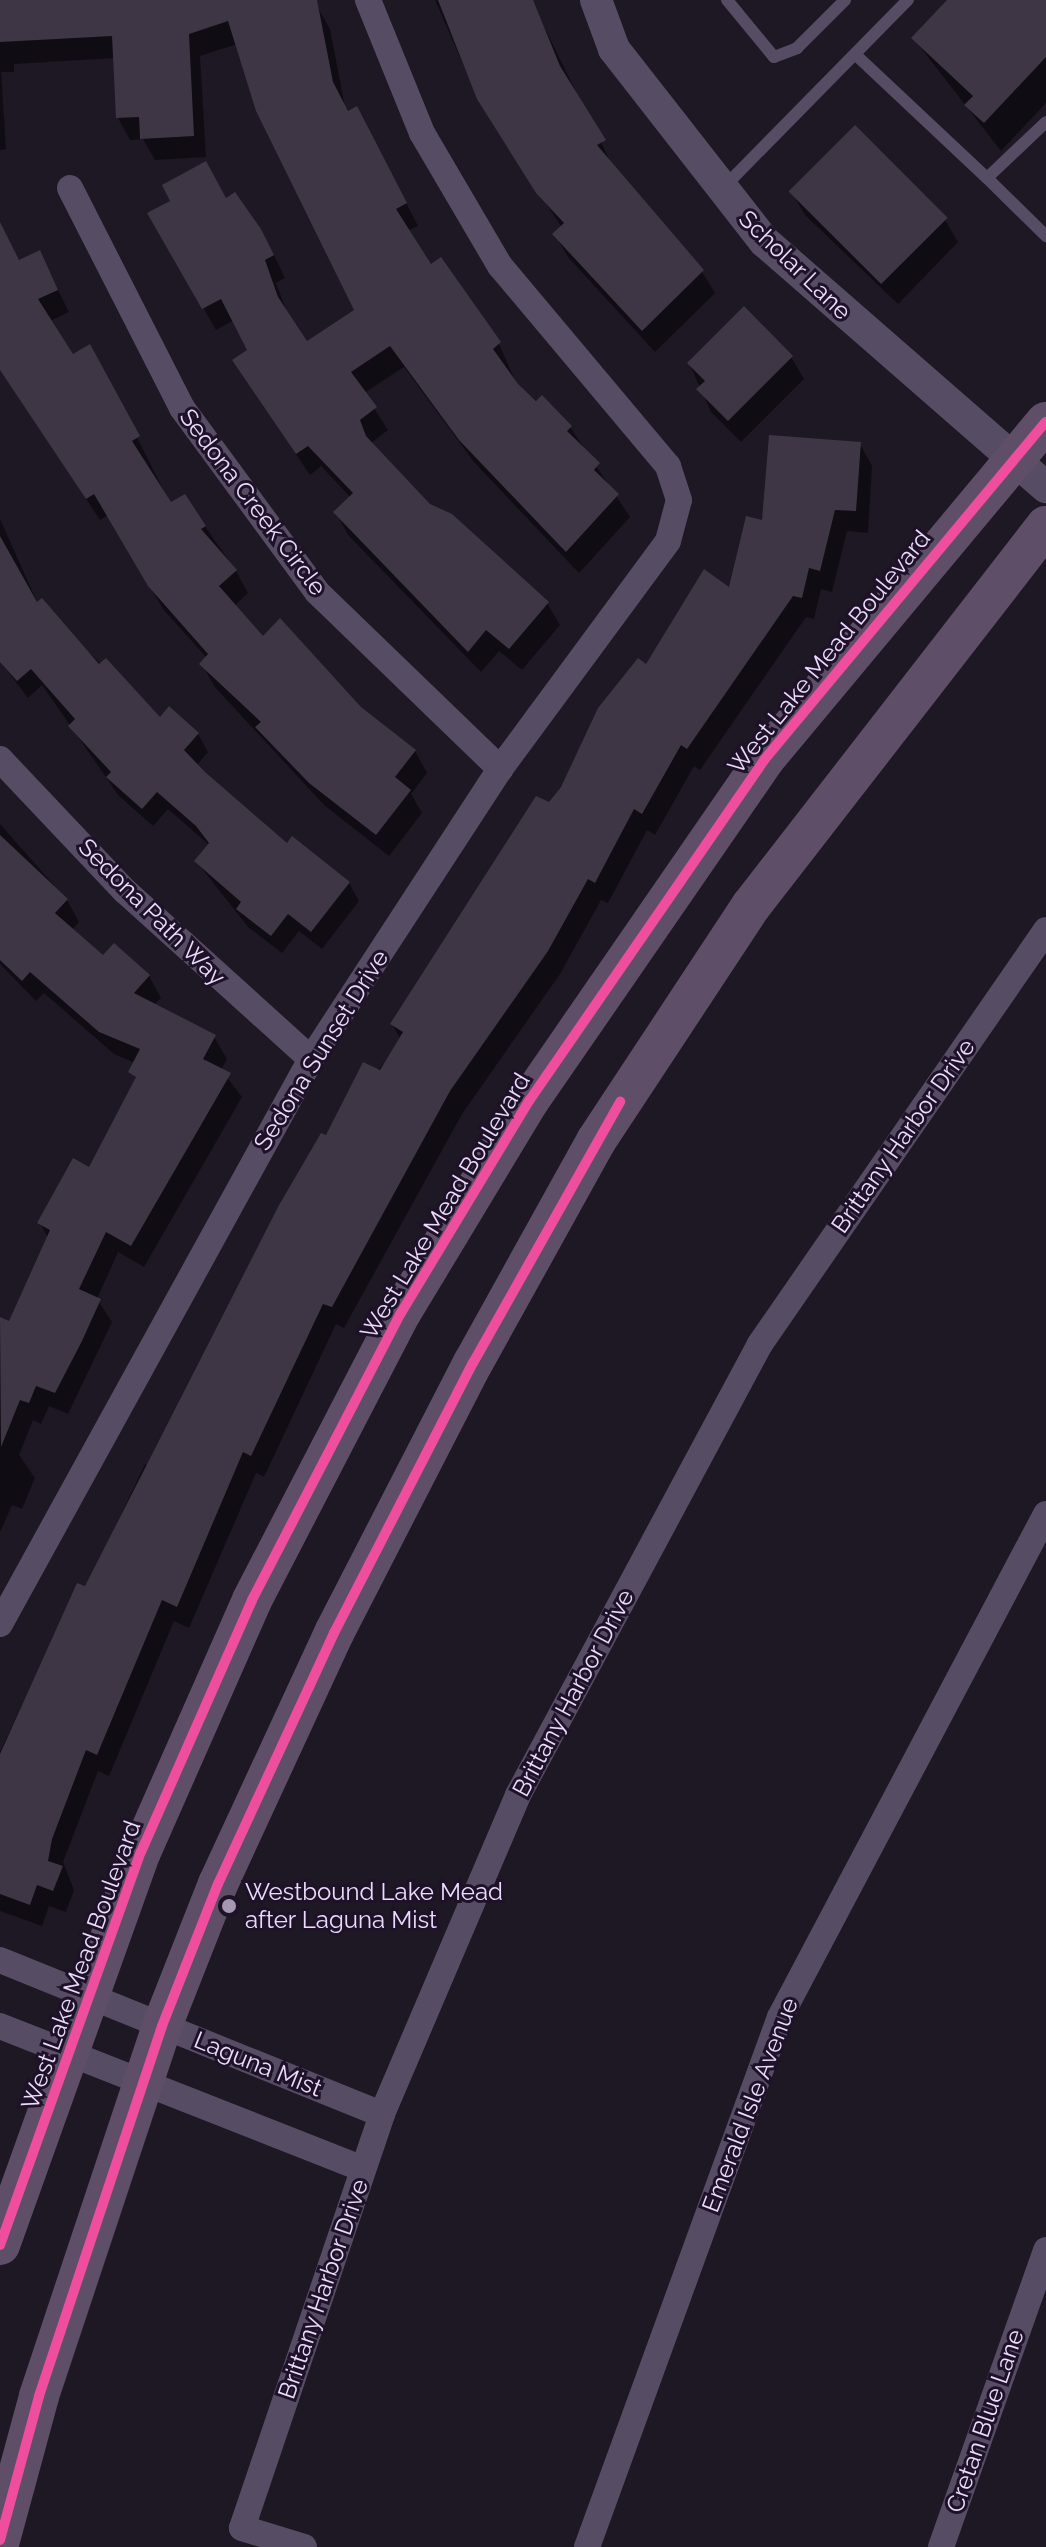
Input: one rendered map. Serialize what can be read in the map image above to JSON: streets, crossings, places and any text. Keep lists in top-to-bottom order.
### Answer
{
  "streets": {
    "main road": ["West Lake Mead Boulevard"],
    "street": [
      "Scholar Lane",
      "Sedona Creek Circle",
      "Sedona Path Way",
      "Sedona Sunset Drive",
      "Brittany Harbor Drive",
      "Laguna Mist",
      "Emerald Isle Avenue",
      "Cretan Blue Lane"
    ]
  },
  "crossings": [
    ["Scholar Lane", "West Lake Mead Boulevard"],
    ["Sedona Creek Circle", "Sedona Sunset Drive"],
    ["West Lake Mead Boulevard", "Laguna Mist"],
    ["Sedona Path Way", "Sedona Sunset Drive"],
    ["Brittany Harbor Drive", "Laguna Mist"]
  ],
  "places": ["Westbound Lake Mead after Laguna Mist"]
}
